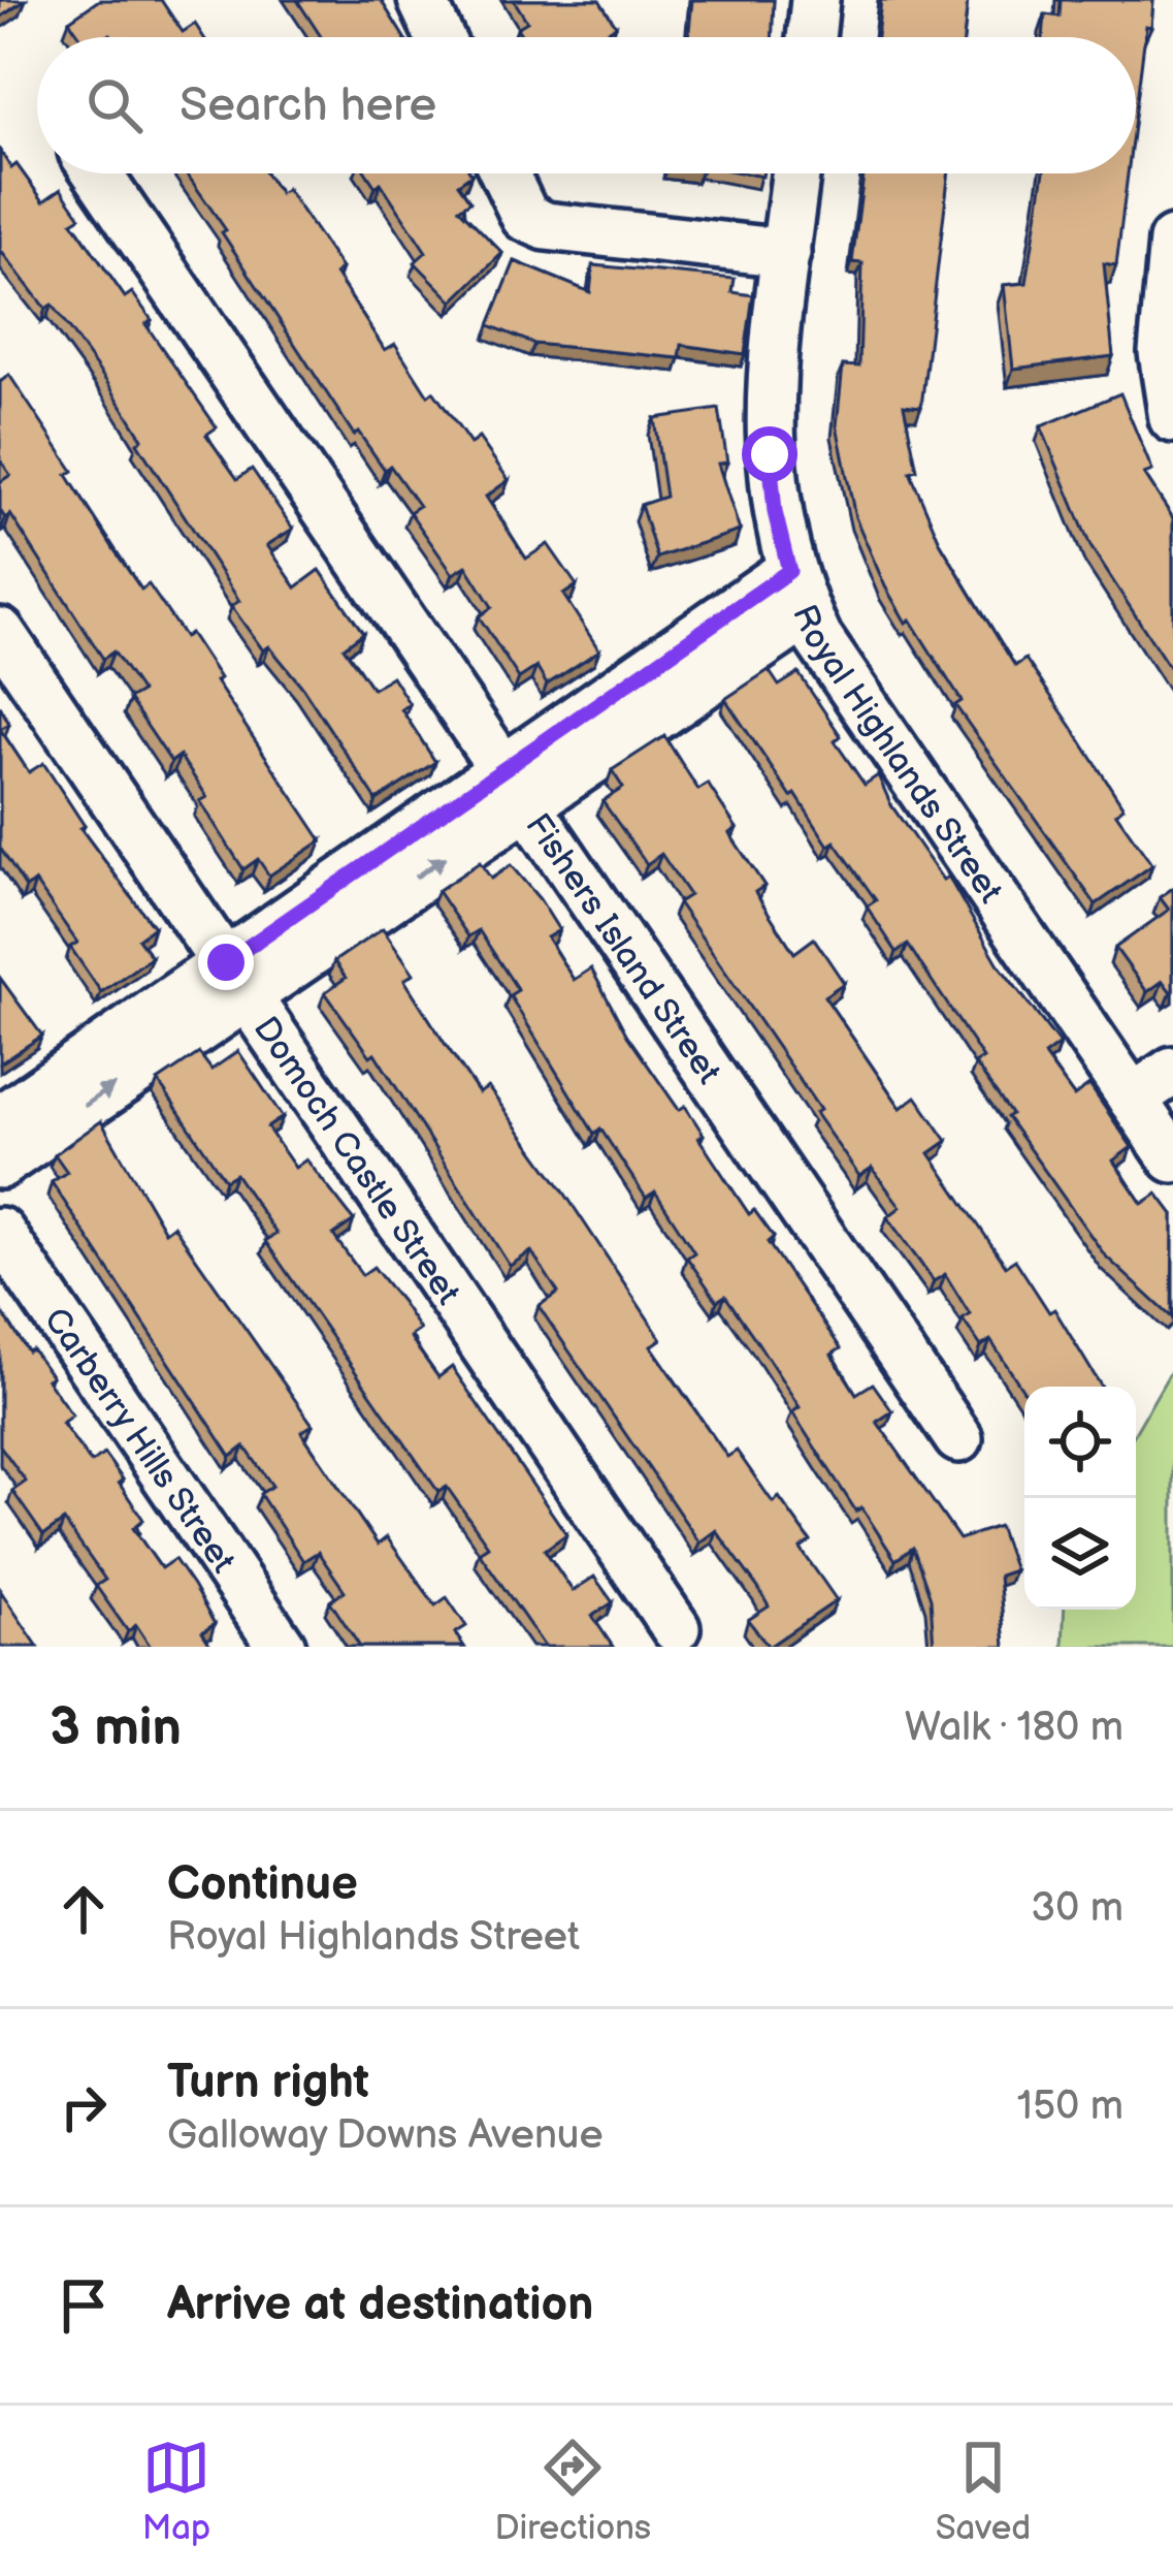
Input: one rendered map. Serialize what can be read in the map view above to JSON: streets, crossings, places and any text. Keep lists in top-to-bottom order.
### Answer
{
  "streets": {
    "street": [
      "Royal Highlands Street",
      "Fishers Island Street",
      "Domoch Castle Street",
      "Carberry Hills Street"
    ]
  },
  "page": {
    "search": "Search here",
    "heading": ["3 min", "Walk · 180 m"],
    "list": [
      ["Continue", "Royal Highlands Street", "30 m"],
      ["Turn right", "Galloway Downs Avenue", "150 m"],
      "Arrive at destination"
    ],
    "nav": ["Map", "Directions", "Saved"]
  }
}
